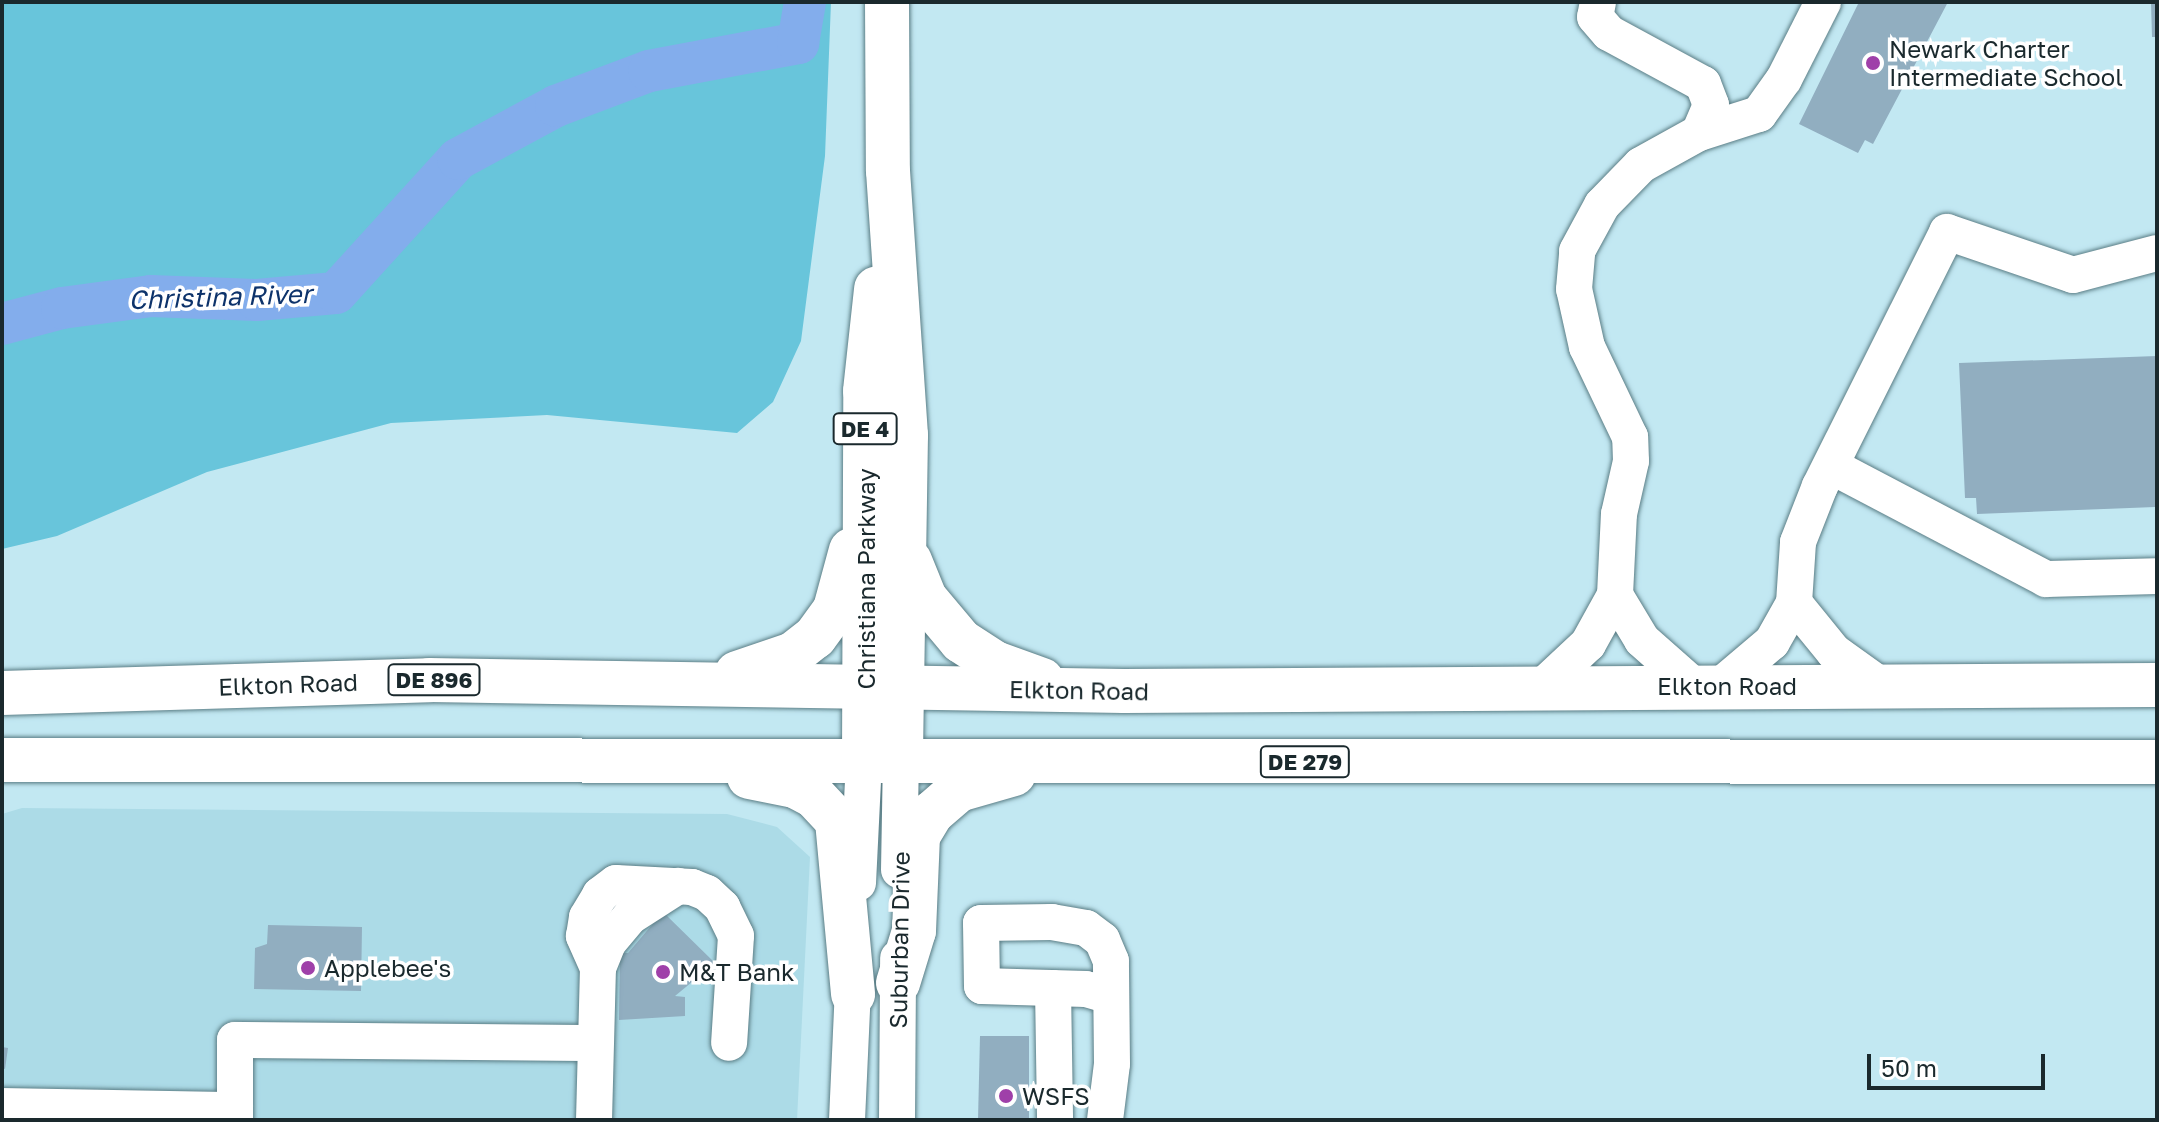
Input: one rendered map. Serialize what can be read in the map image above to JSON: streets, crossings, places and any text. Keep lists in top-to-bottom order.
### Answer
{
  "streets": {
    "main road": [
      "DE 4",
      "Christiana Parkway",
      "DE 896",
      "Elkton Road",
      "DE 279"
    ],
    "street": ["Suburban Drive"]
  },
  "crossings": [
    ["DE 4", "Christiana Parkway"],
    ["Christiana Parkway", "Elkton Road"],
    ["Christiana Parkway", "DE 279"],
    ["Christiana Parkway", "Suburban Drive"],
    ["DE 279", "Suburban Drive"]
  ],
  "water": ["Christina River"],
  "places": [
    "Newark Charter Intermediate School",
    "Applebee's",
    "M&T Bank",
    "WSFS"
  ],
  "scale_bar": "50 m"
}
